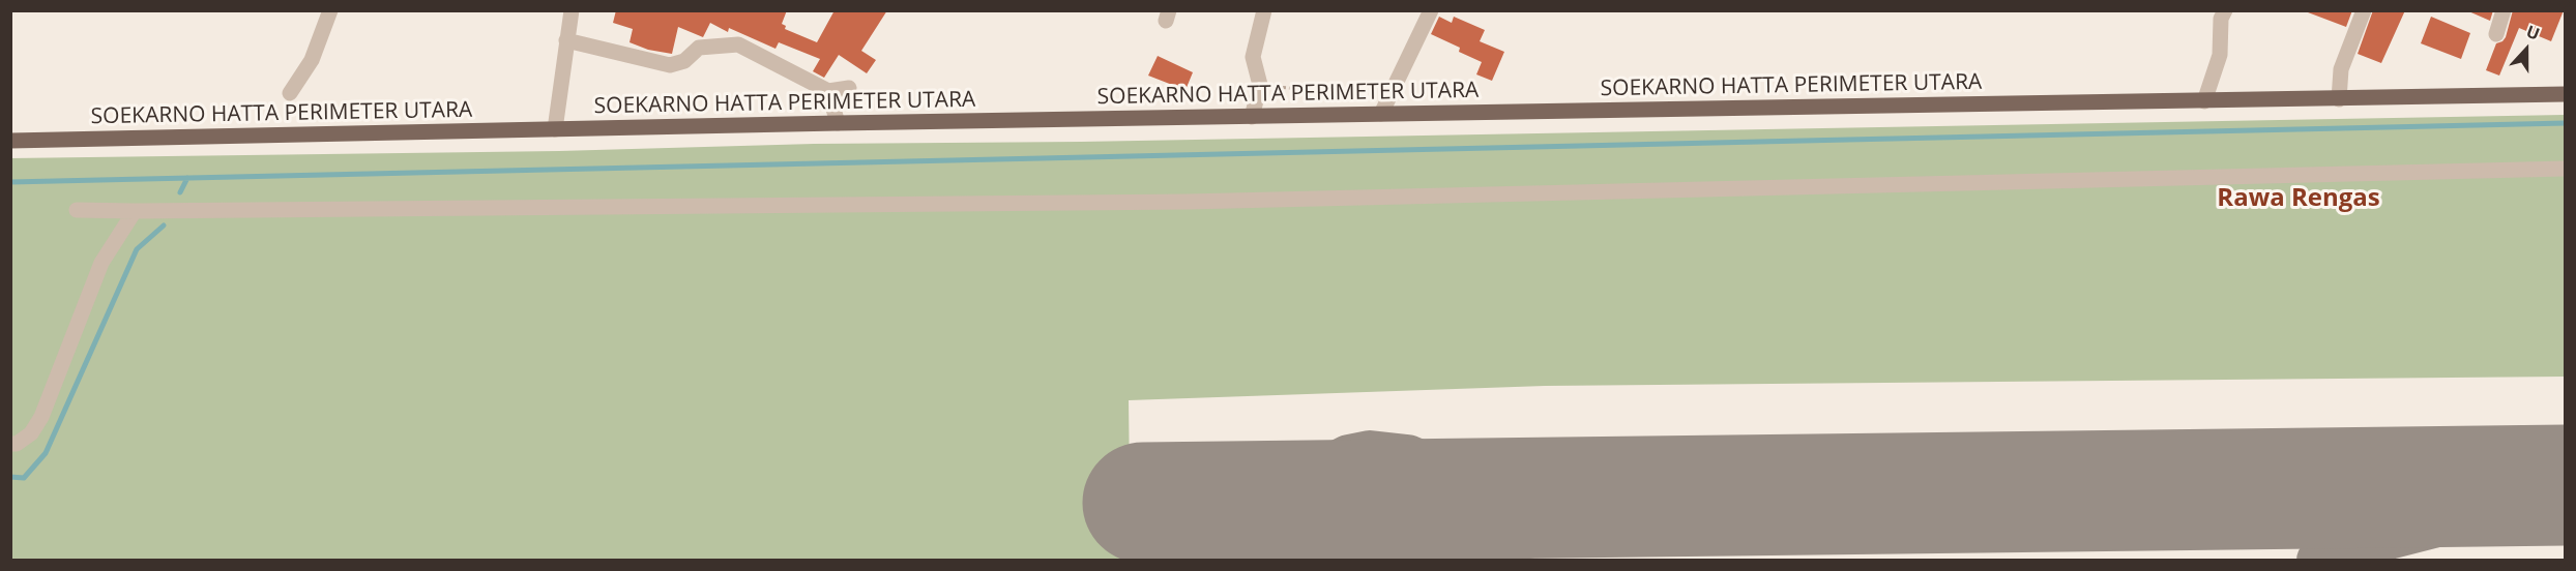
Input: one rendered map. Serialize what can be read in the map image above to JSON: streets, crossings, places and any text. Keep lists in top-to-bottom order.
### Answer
{
  "streets": {
    "main road": ["SOEKARNO HATTA PERIMETER UTARA"]
  },
  "districts": ["Rawa Rengas"],
  "north": "top"
}
